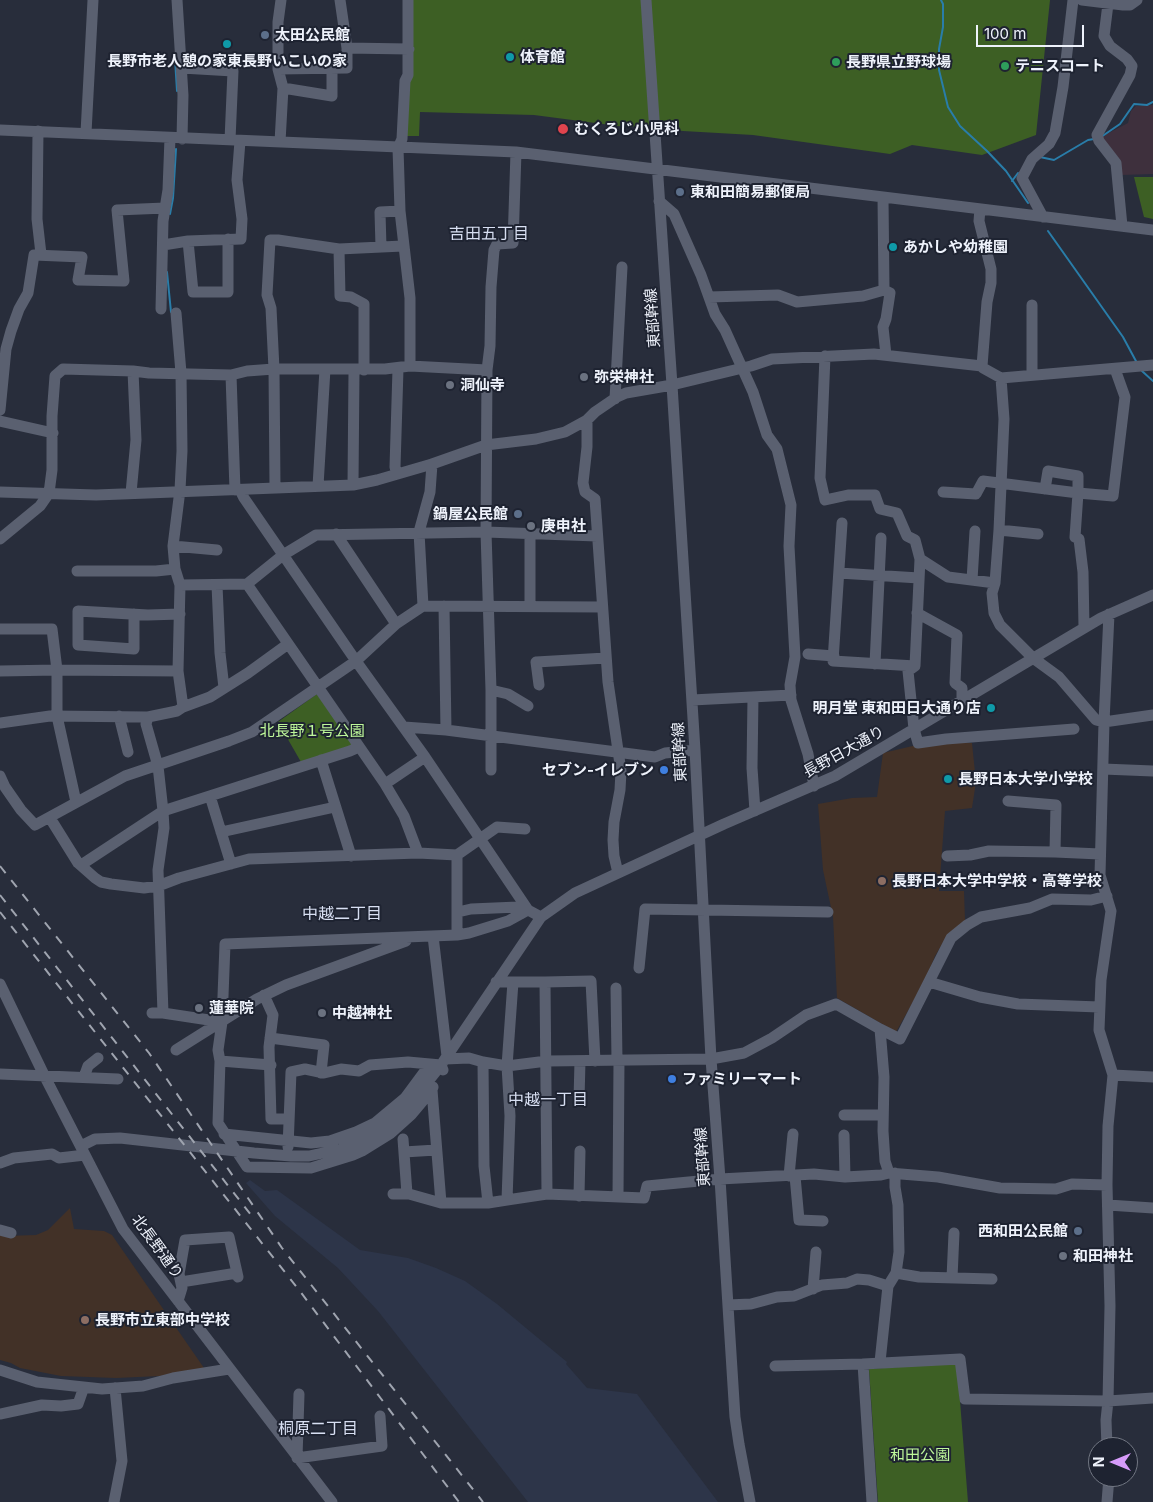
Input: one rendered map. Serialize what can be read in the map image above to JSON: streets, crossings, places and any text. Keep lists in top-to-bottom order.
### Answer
{
  "streets": {
    "street": ["東部幹線", "長野日大通り", "北長野通り"]
  },
  "crossings": [
    ["東部幹線", "長野日大通り"]
  ],
  "districts": [
    "吉田五丁目",
    "中越二丁目",
    "中越一丁目",
    "桐原二丁目"
  ],
  "parks": ["北長野１号公園", "和田公園"],
  "places": [
    "太田公民館",
    "長野市老人憩の家東長野いこいの家",
    "体育館",
    "長野県立野球場",
    "テニスコート",
    "むくろじ小児科",
    "東和田簡易郵便局",
    "あかしや幼稚園",
    "弥栄神社",
    "洞仙寺",
    "鍋屋公民館",
    "庚申社",
    "明月堂 東和田日大通り店",
    "セブン-イレブン",
    "長野日本大学小学校",
    "長野日本大学中学校・高等学校",
    "蓮華院",
    "中越神社",
    "ファミリーマート",
    "西和田公民館",
    "和田神社",
    "長野市立東部中学校"
  ],
  "scale_bar": "100 m",
  "north": "left"
}
